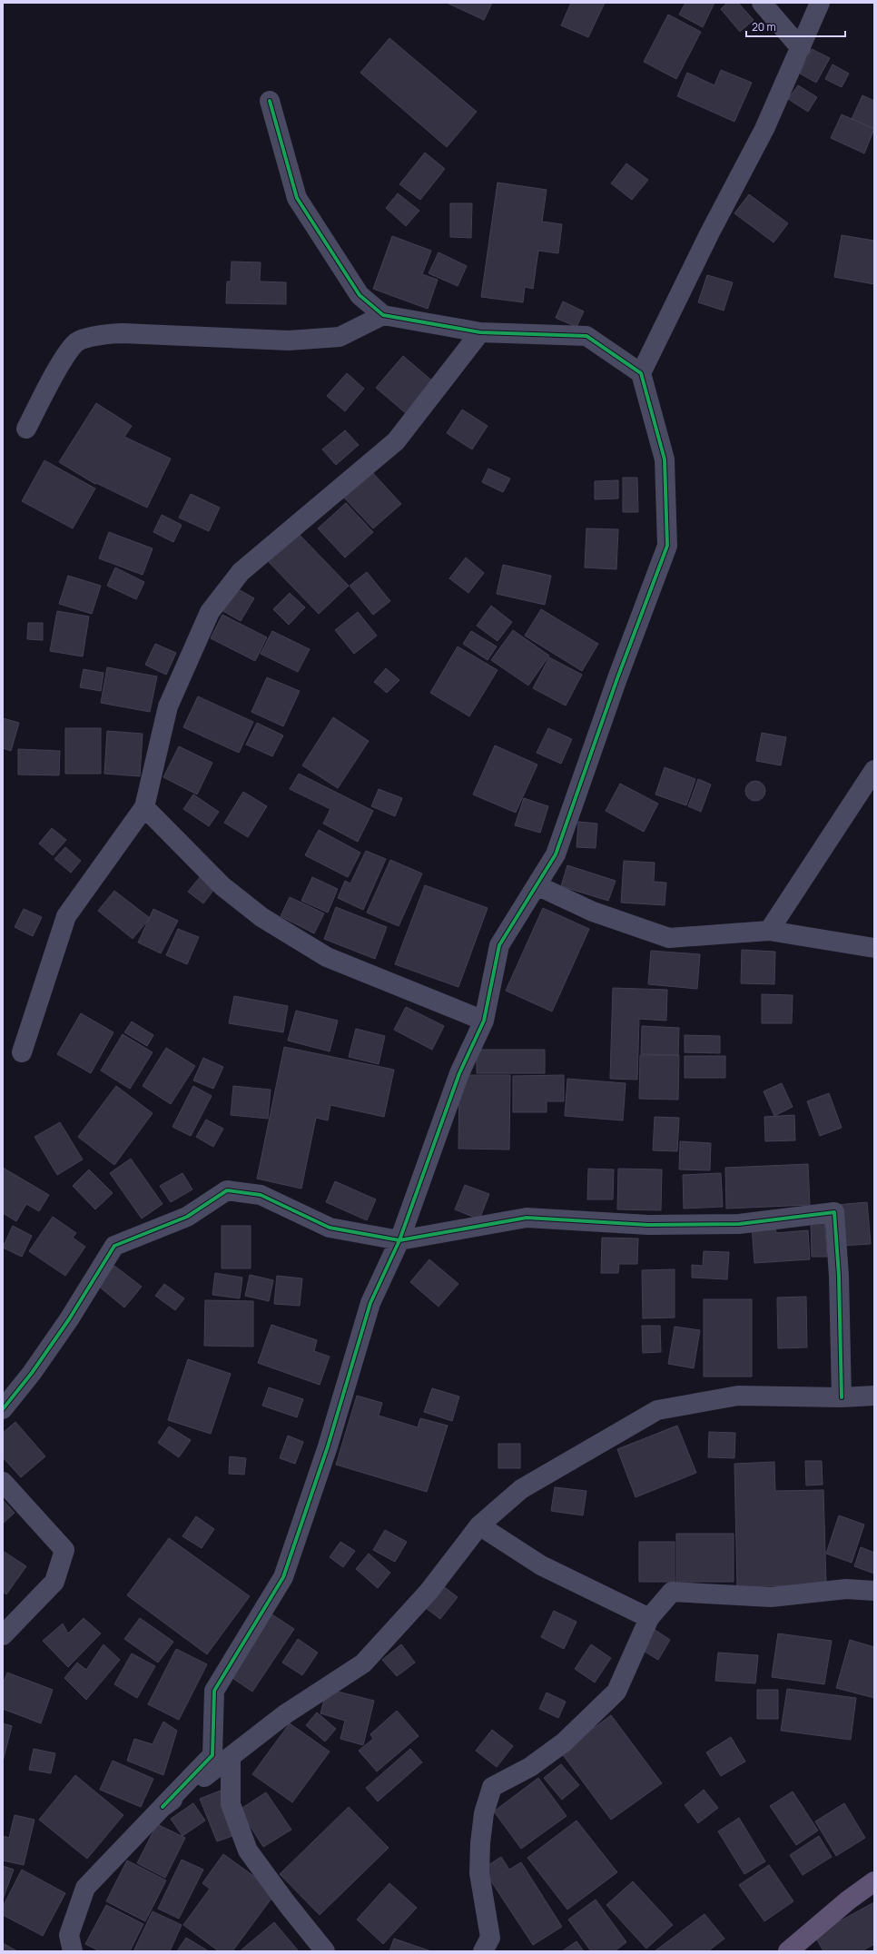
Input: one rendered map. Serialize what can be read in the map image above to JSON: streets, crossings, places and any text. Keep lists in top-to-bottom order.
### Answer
{
  "scale_bar": "20 m"
}
